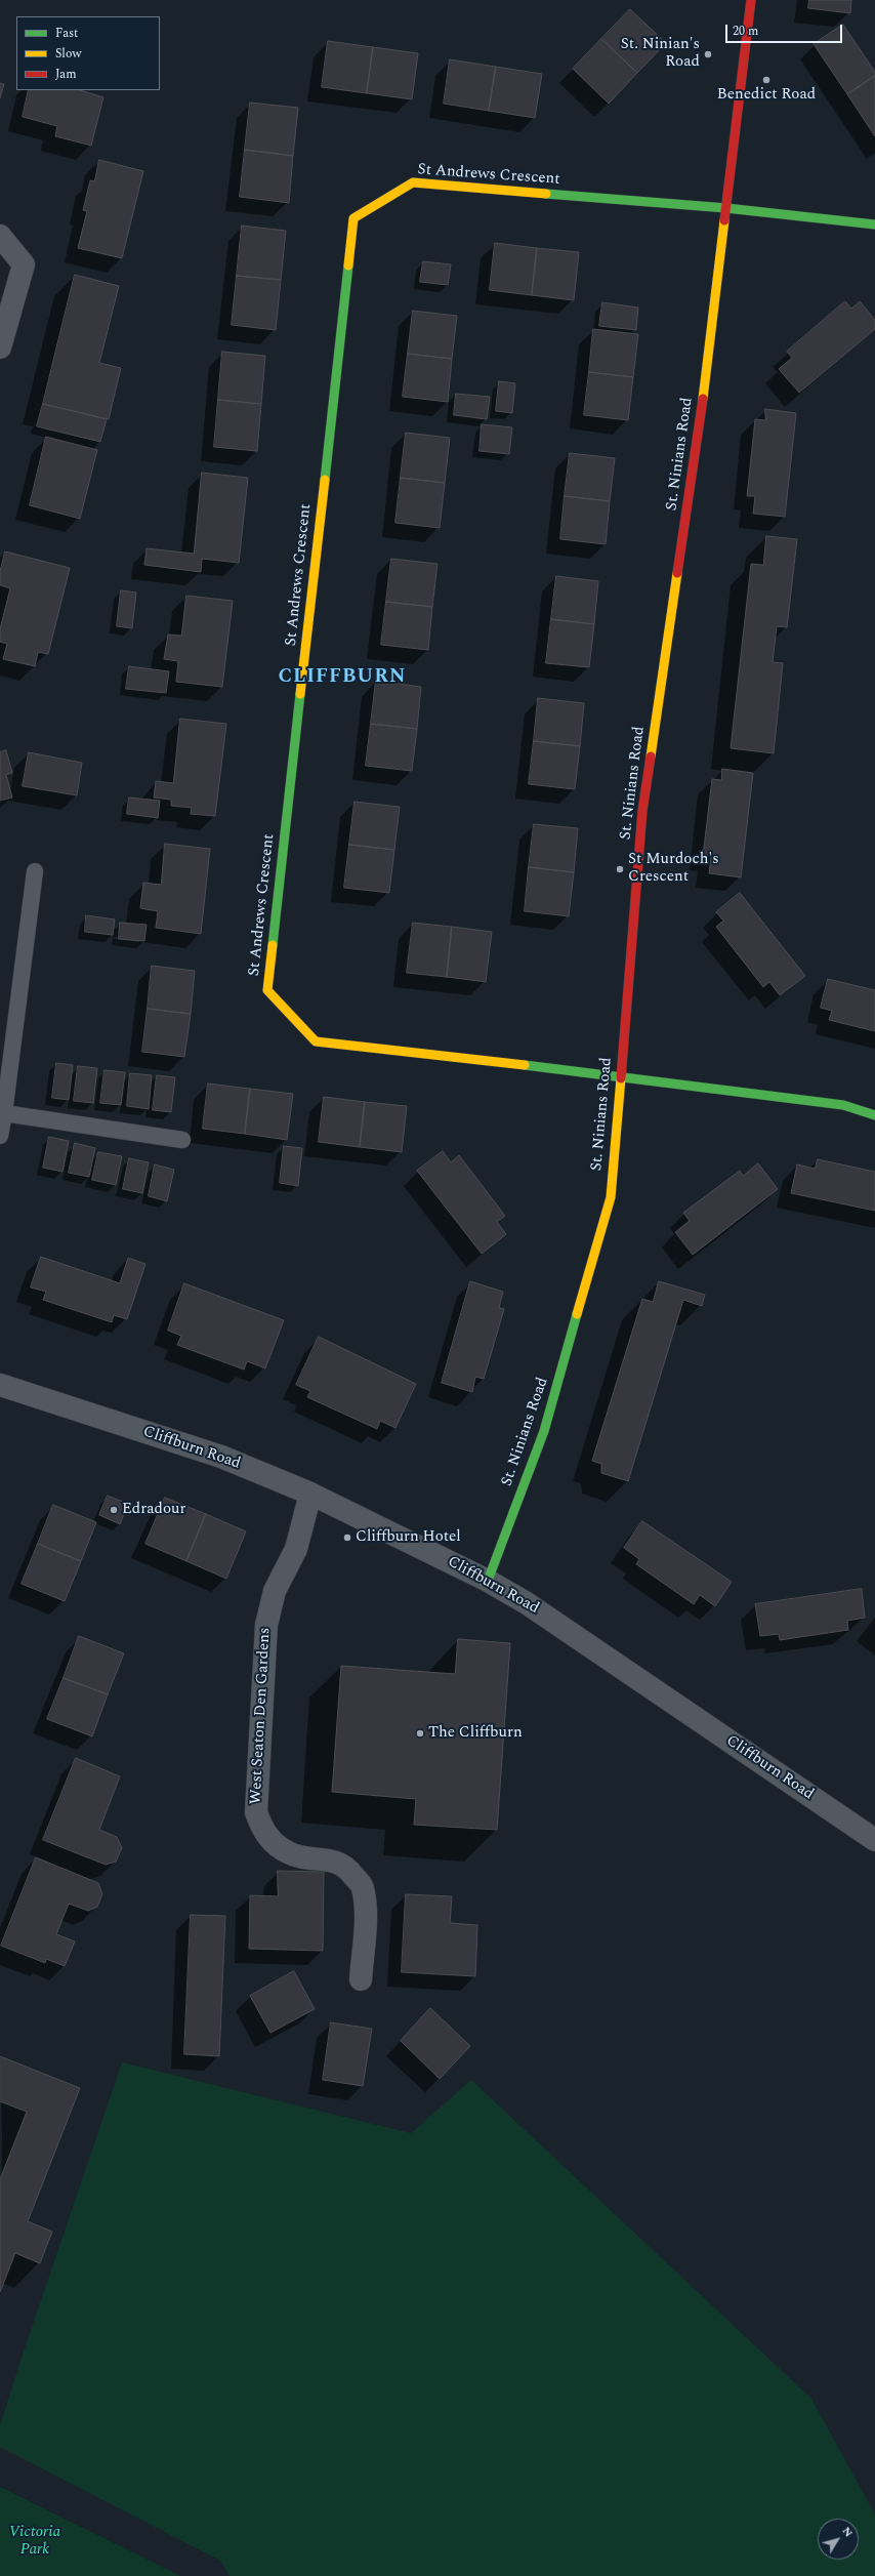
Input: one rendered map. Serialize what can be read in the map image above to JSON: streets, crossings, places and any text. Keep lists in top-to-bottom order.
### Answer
{
  "streets": {
    "street": [
      "St Andrews Crescent",
      "St. Ninians Road",
      "Cliffburn Road",
      "West Seaton Den Gardens"
    ]
  },
  "crossings": [
    ["St Andrews Crescent", "St. Ninians Road"],
    ["St. Ninians Road", "Cliffburn Road"],
    ["Cliffburn Road", "West Seaton Den Gardens"]
  ],
  "districts": ["CLIFFBURN"],
  "parks": ["Victoria Park"],
  "places": [
    "St. Ninian's Road",
    "Benedict Road",
    "St Murdoch's Crescent",
    "Edradour",
    "Cliffburn Hotel",
    "The Cliffburn"
  ],
  "legend": ["Fast", "Slow", "Jam"],
  "scale_bar": "20 m",
  "north": "top right"
}
